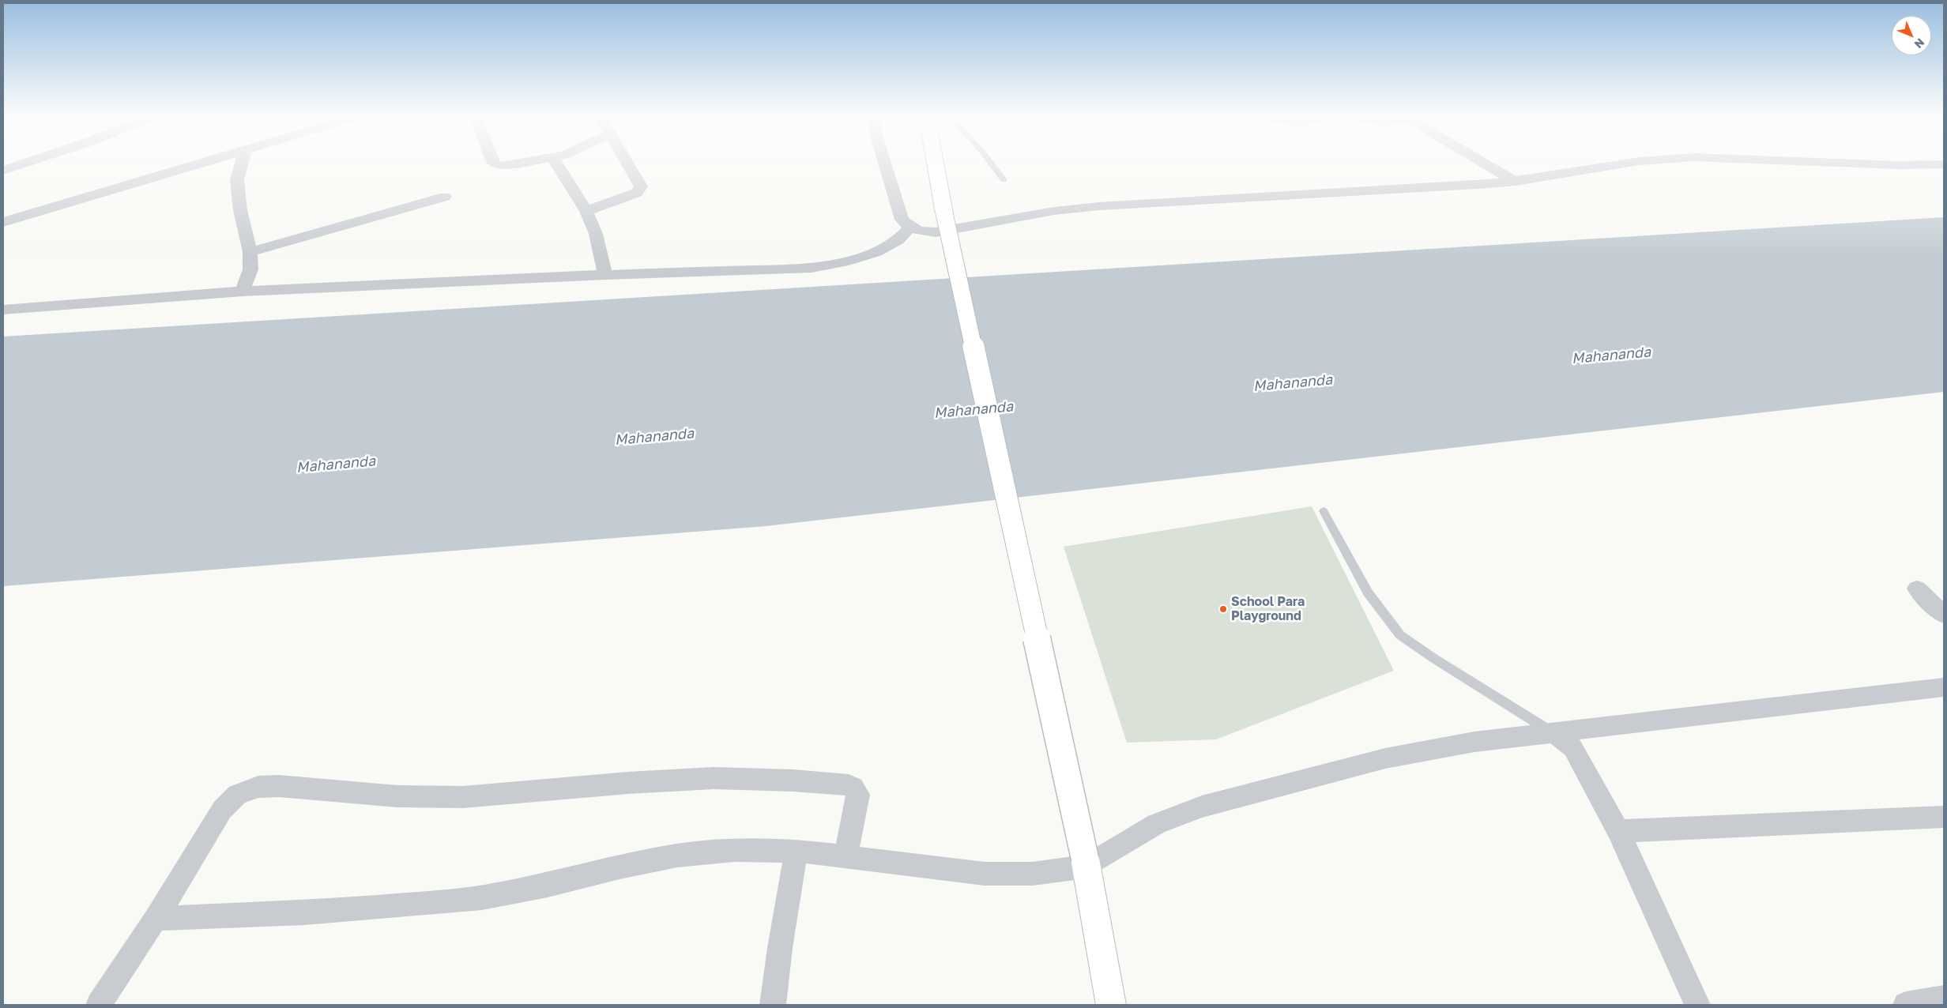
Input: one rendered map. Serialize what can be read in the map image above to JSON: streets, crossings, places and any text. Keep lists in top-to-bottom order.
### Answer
{
  "water": ["Mahananda"],
  "places": ["School Para Playground"],
  "north": "bottom right"
}
